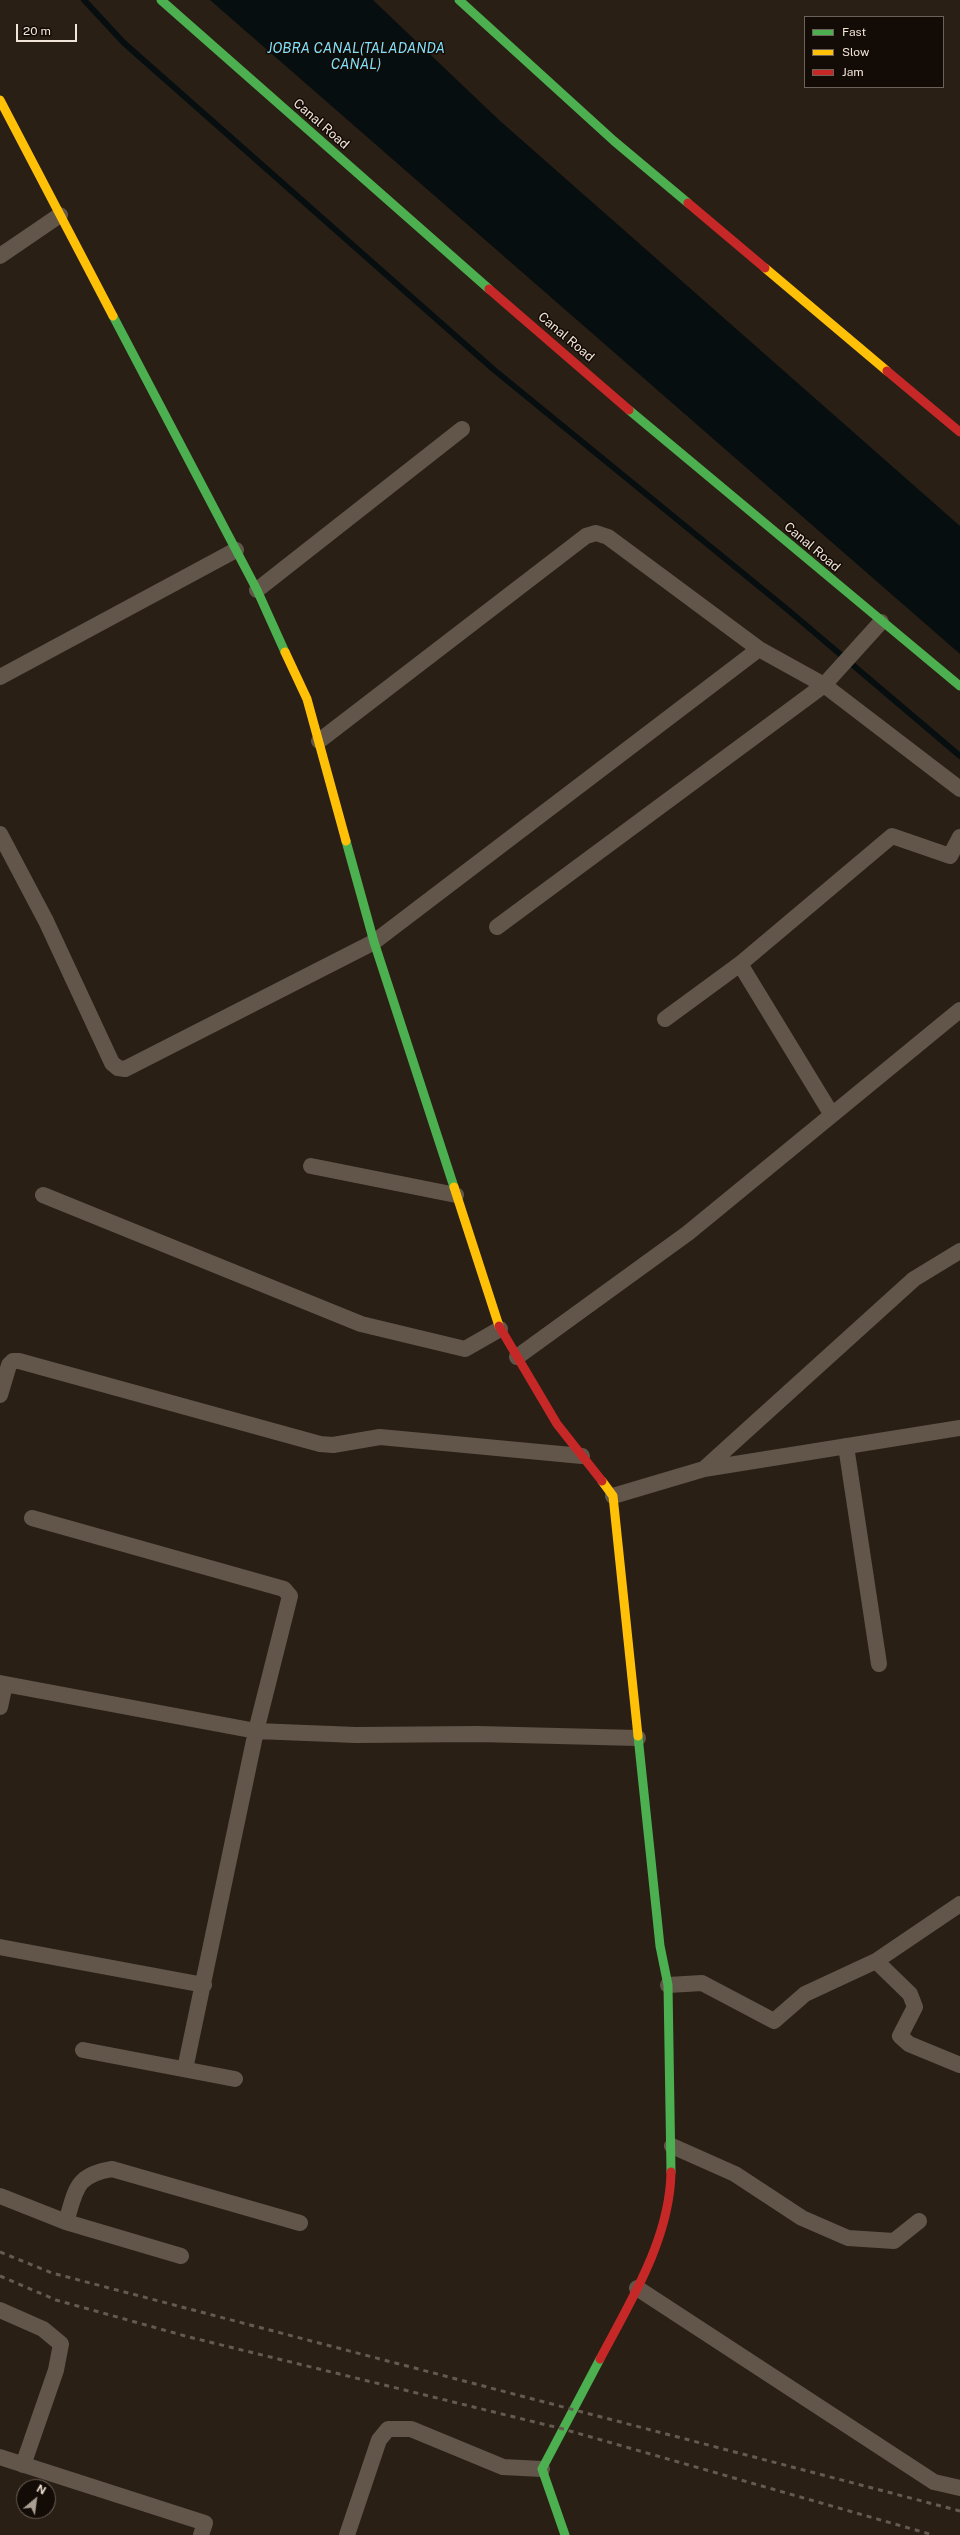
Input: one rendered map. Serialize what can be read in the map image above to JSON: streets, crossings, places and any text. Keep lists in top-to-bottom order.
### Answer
{
  "streets": {
    "street": ["Canal Road"]
  },
  "water": ["JOBRA CANAL(TALADANDA CANAL)"],
  "legend": ["Fast", "Slow", "Jam"],
  "scale_bar": "20 m",
  "north": "top right"
}
